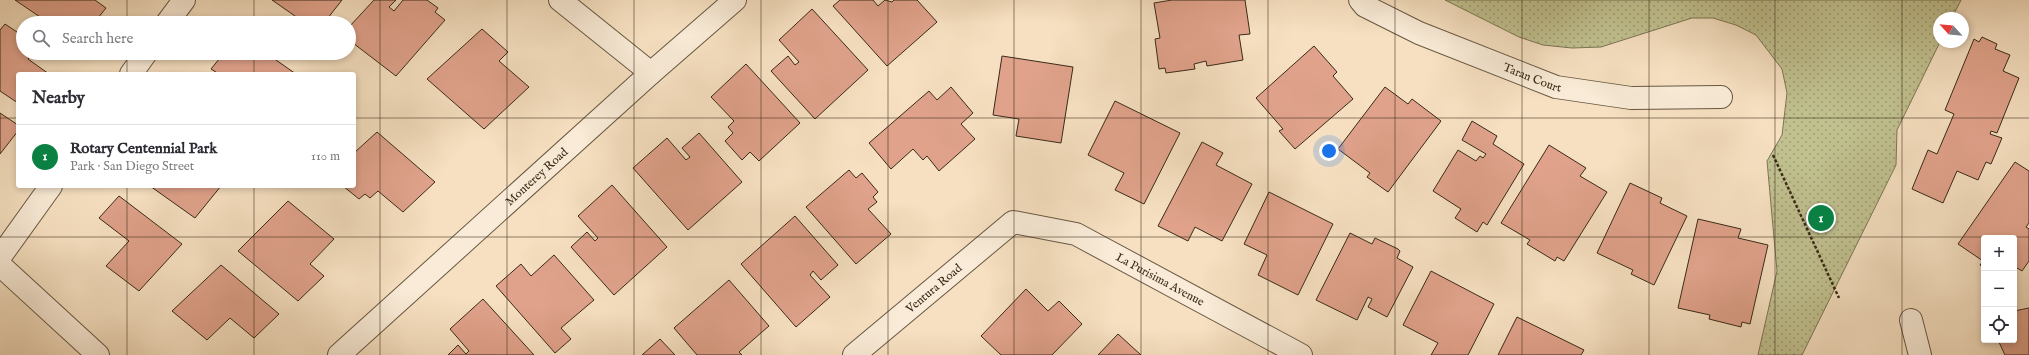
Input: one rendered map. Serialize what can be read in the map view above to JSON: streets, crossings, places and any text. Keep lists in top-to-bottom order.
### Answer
{
  "streets": {
    "street": [
      "Taran Court",
      "Monterey Road",
      "La Purisima Avenue",
      "Ventura Road"
    ]
  },
  "crossings": [
    ["La Purisima Avenue", "Ventura Road"]
  ],
  "north": "top left",
  "page": {
    "search": "Search here",
    "heading": "Nearby",
    "list": [
      {
        "mark": "1",
        "name": "Rotary Centennial Park",
        "note": "Park · San Diego Street",
        "value": "110 m"
      }
    ],
    "pins": "1",
    "map_buttons": ["+", "−"]
  }
}
